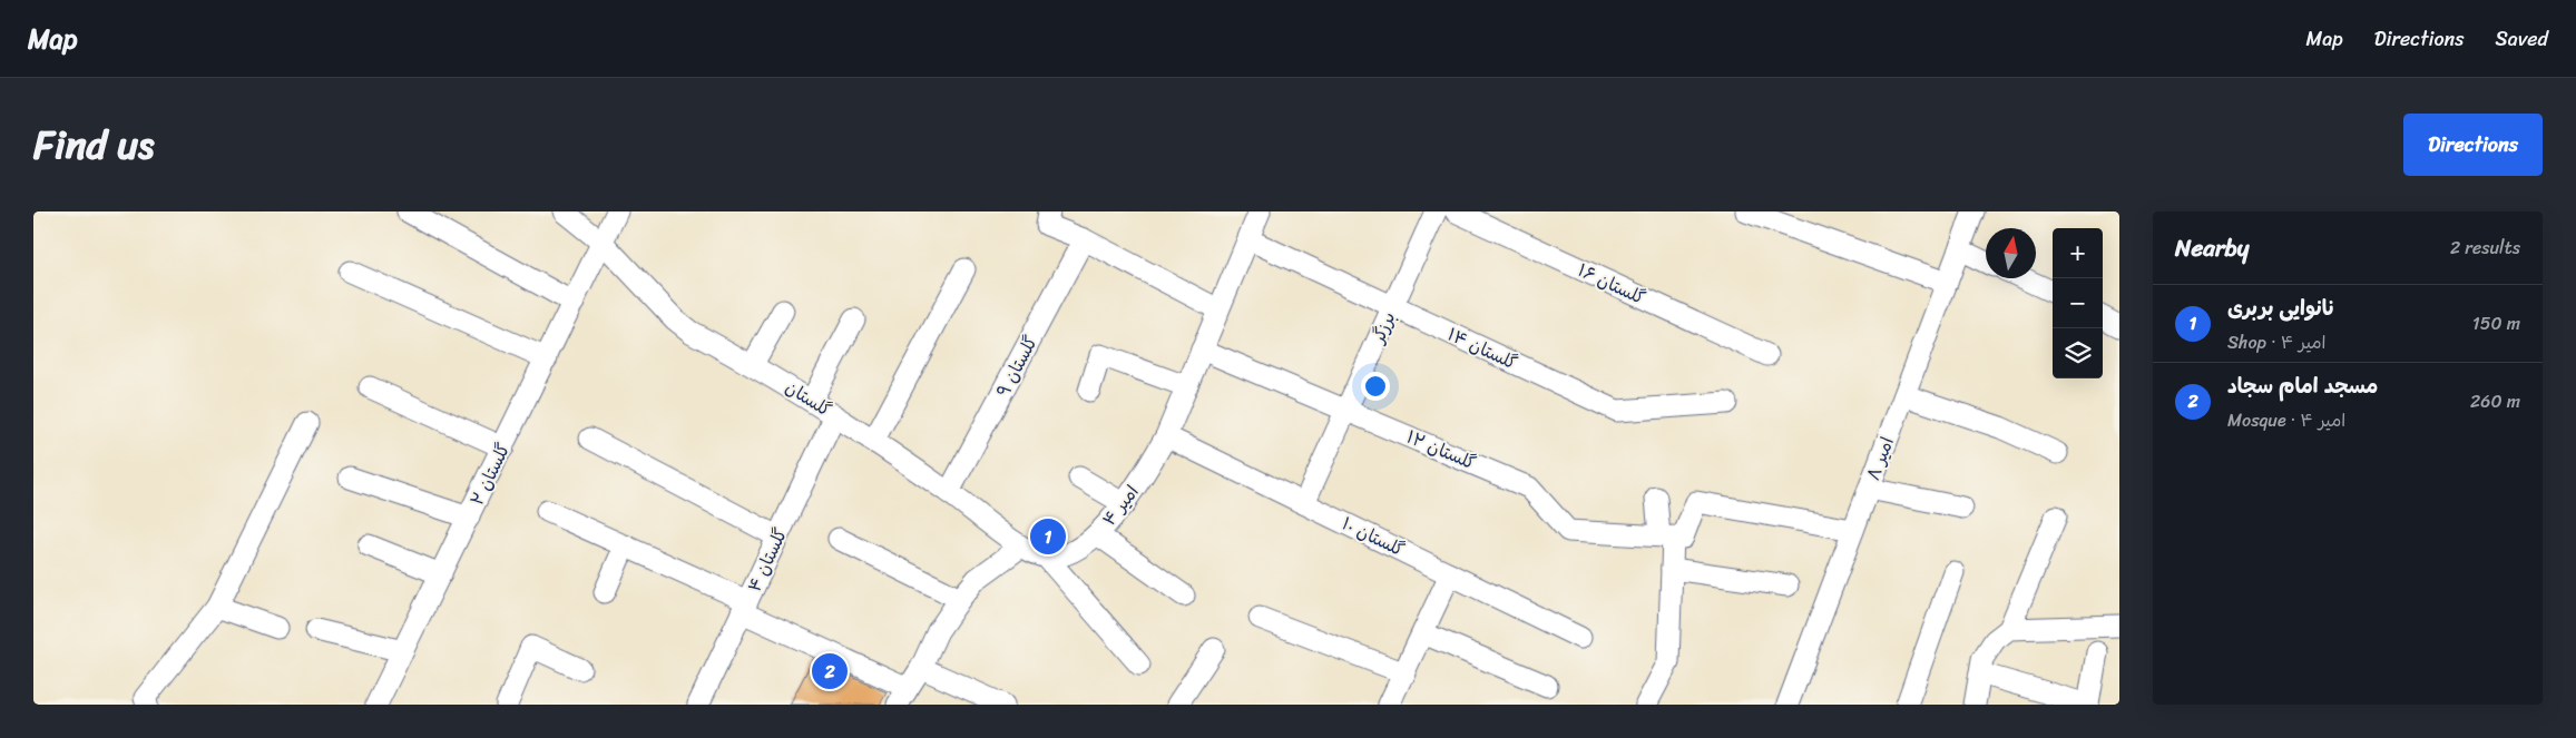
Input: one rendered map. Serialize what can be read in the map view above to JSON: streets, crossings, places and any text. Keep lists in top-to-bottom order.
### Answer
{
  "streets": {
    "street": [
      "گلستان ۱۶",
      "برزگر",
      "گلستان ۱۴",
      "گلستان ۹",
      "گلستان",
      "گلستان ۱۲",
      "امیر ۸",
      "گلستان ۲",
      "امیر ۴",
      "گلستان ۱۰",
      "گلستان ۴"
    ]
  },
  "crossings": [
    ["برزگر", "گلستان ۱۴"],
    ["برزگر", "گلستان ۱۲"],
    ["برزگر", "گلستان ۱۰"],
    ["گلستان ۱۴", "امیر ۴"],
    ["گلستان ۹", "گلستان"],
    ["گلستان", "گلستان ۲"],
    ["گلستان", "گلستان ۴"],
    ["گلستان ۱۲", "امیر ۴"],
    ["امیر ۴", "گلستان ۱۰"]
  ],
  "north": "top",
  "page": {
    "header": "Map",
    "nav": ["Map", "Directions", "Saved"],
    "title": "Find us",
    "buttons": "Directions",
    "heading": ["Nearby", "2 results"],
    "map_buttons": ["+", "−"],
    "list": [
      {
        "mark": "1",
        "name": "نانوایی بربری",
        "note": "Shop · امیر ۴",
        "value": "150 m"
      },
      {
        "mark": "2",
        "name": "مسجد امام سجاد",
        "note": "Mosque · امیر ۴",
        "value": "260 m"
      }
    ],
    "pins": ["1", "2"]
  }
}
